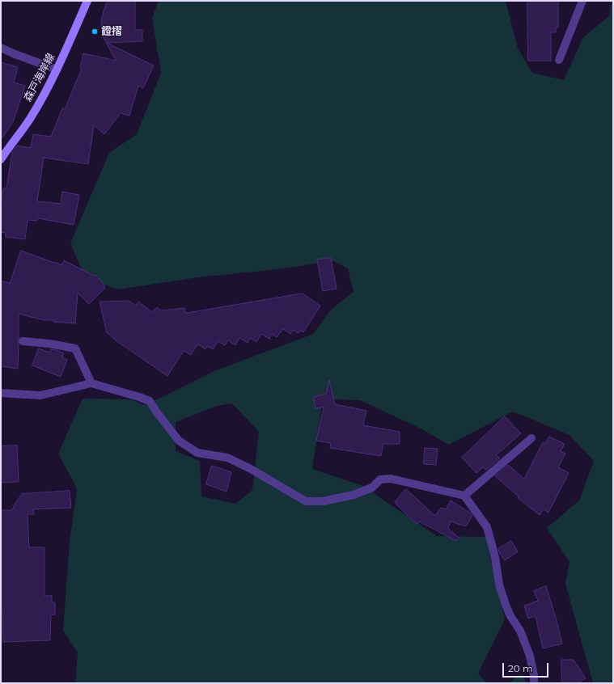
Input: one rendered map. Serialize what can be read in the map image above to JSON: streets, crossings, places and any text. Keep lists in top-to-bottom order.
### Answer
{
  "streets": {
    "main road": ["森戸海岸線"]
  },
  "places": ["鐙摺"],
  "scale_bar": "20 m"
}
